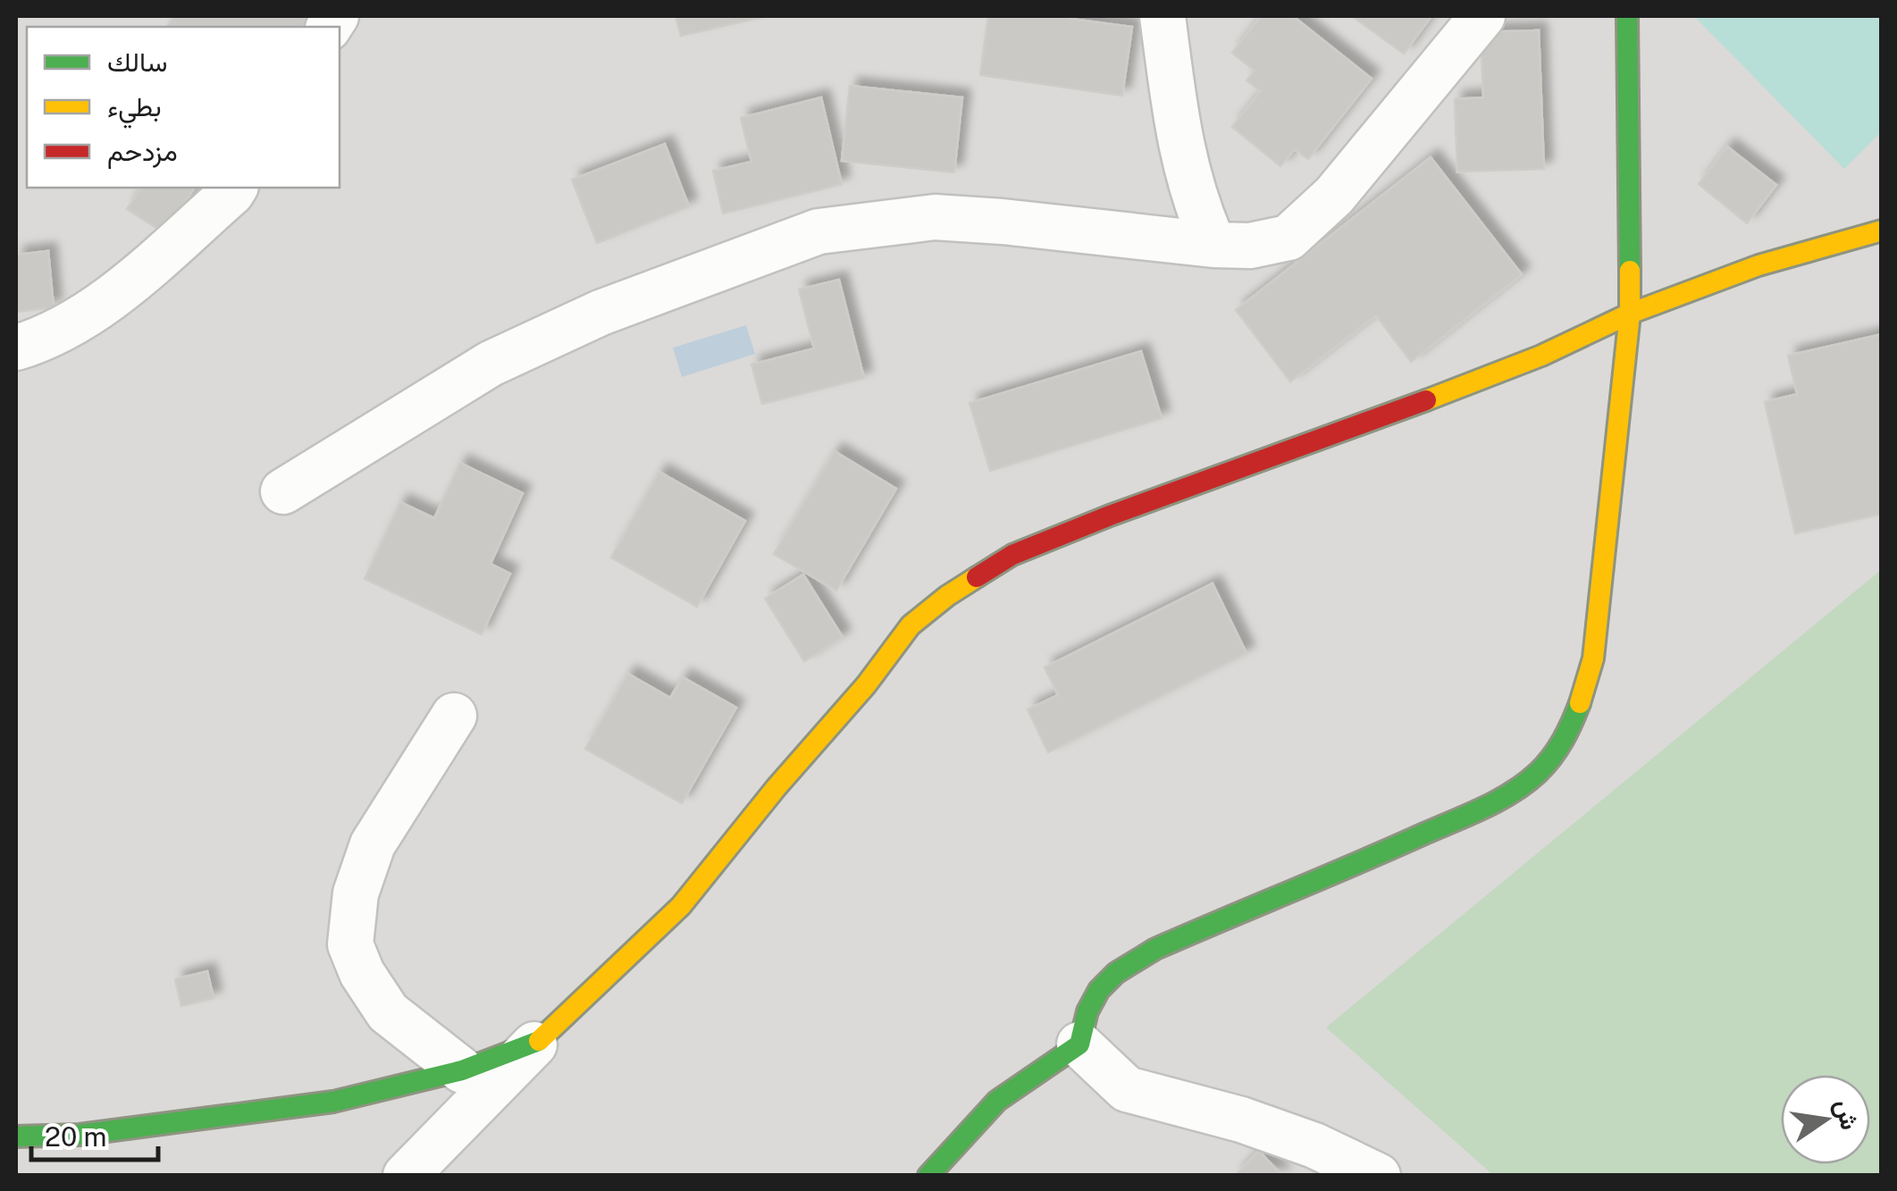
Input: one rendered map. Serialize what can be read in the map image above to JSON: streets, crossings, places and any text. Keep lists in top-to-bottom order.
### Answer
{
  "legend": ["سالك", "بطيء", "مزدحم"],
  "scale_bar": "20 m",
  "north": "right"
}
